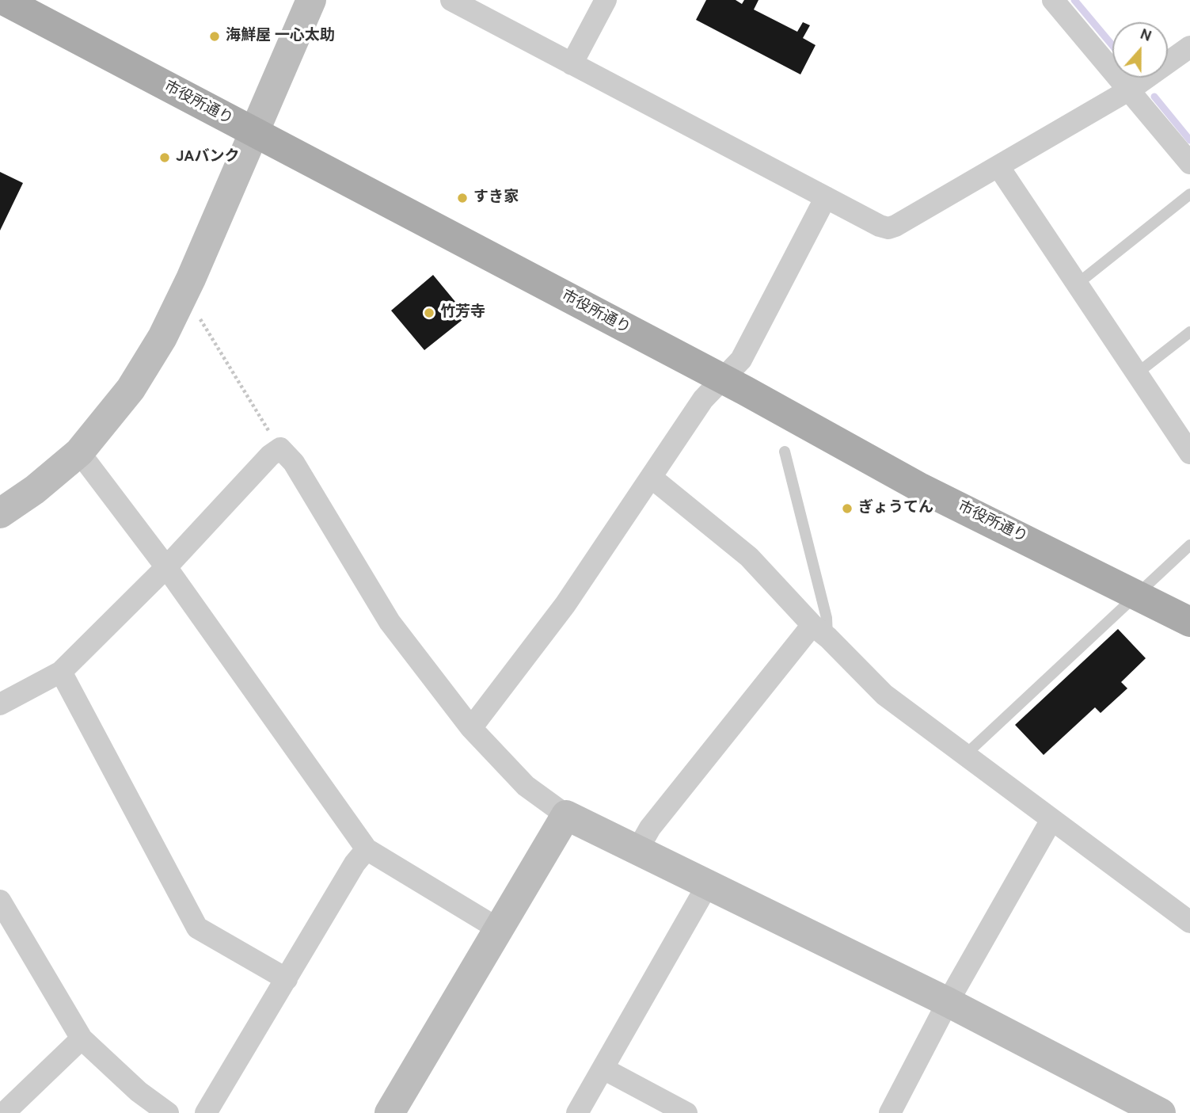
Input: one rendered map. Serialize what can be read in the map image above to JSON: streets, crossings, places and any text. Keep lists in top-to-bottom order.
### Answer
{
  "streets": {
    "main road": ["市役所通り"]
  },
  "places": [
    "海鮮屋 一心太助",
    "JAバンク",
    "すき家",
    "竹芳寺",
    "ぎょうてん"
  ],
  "north": "top"
}
